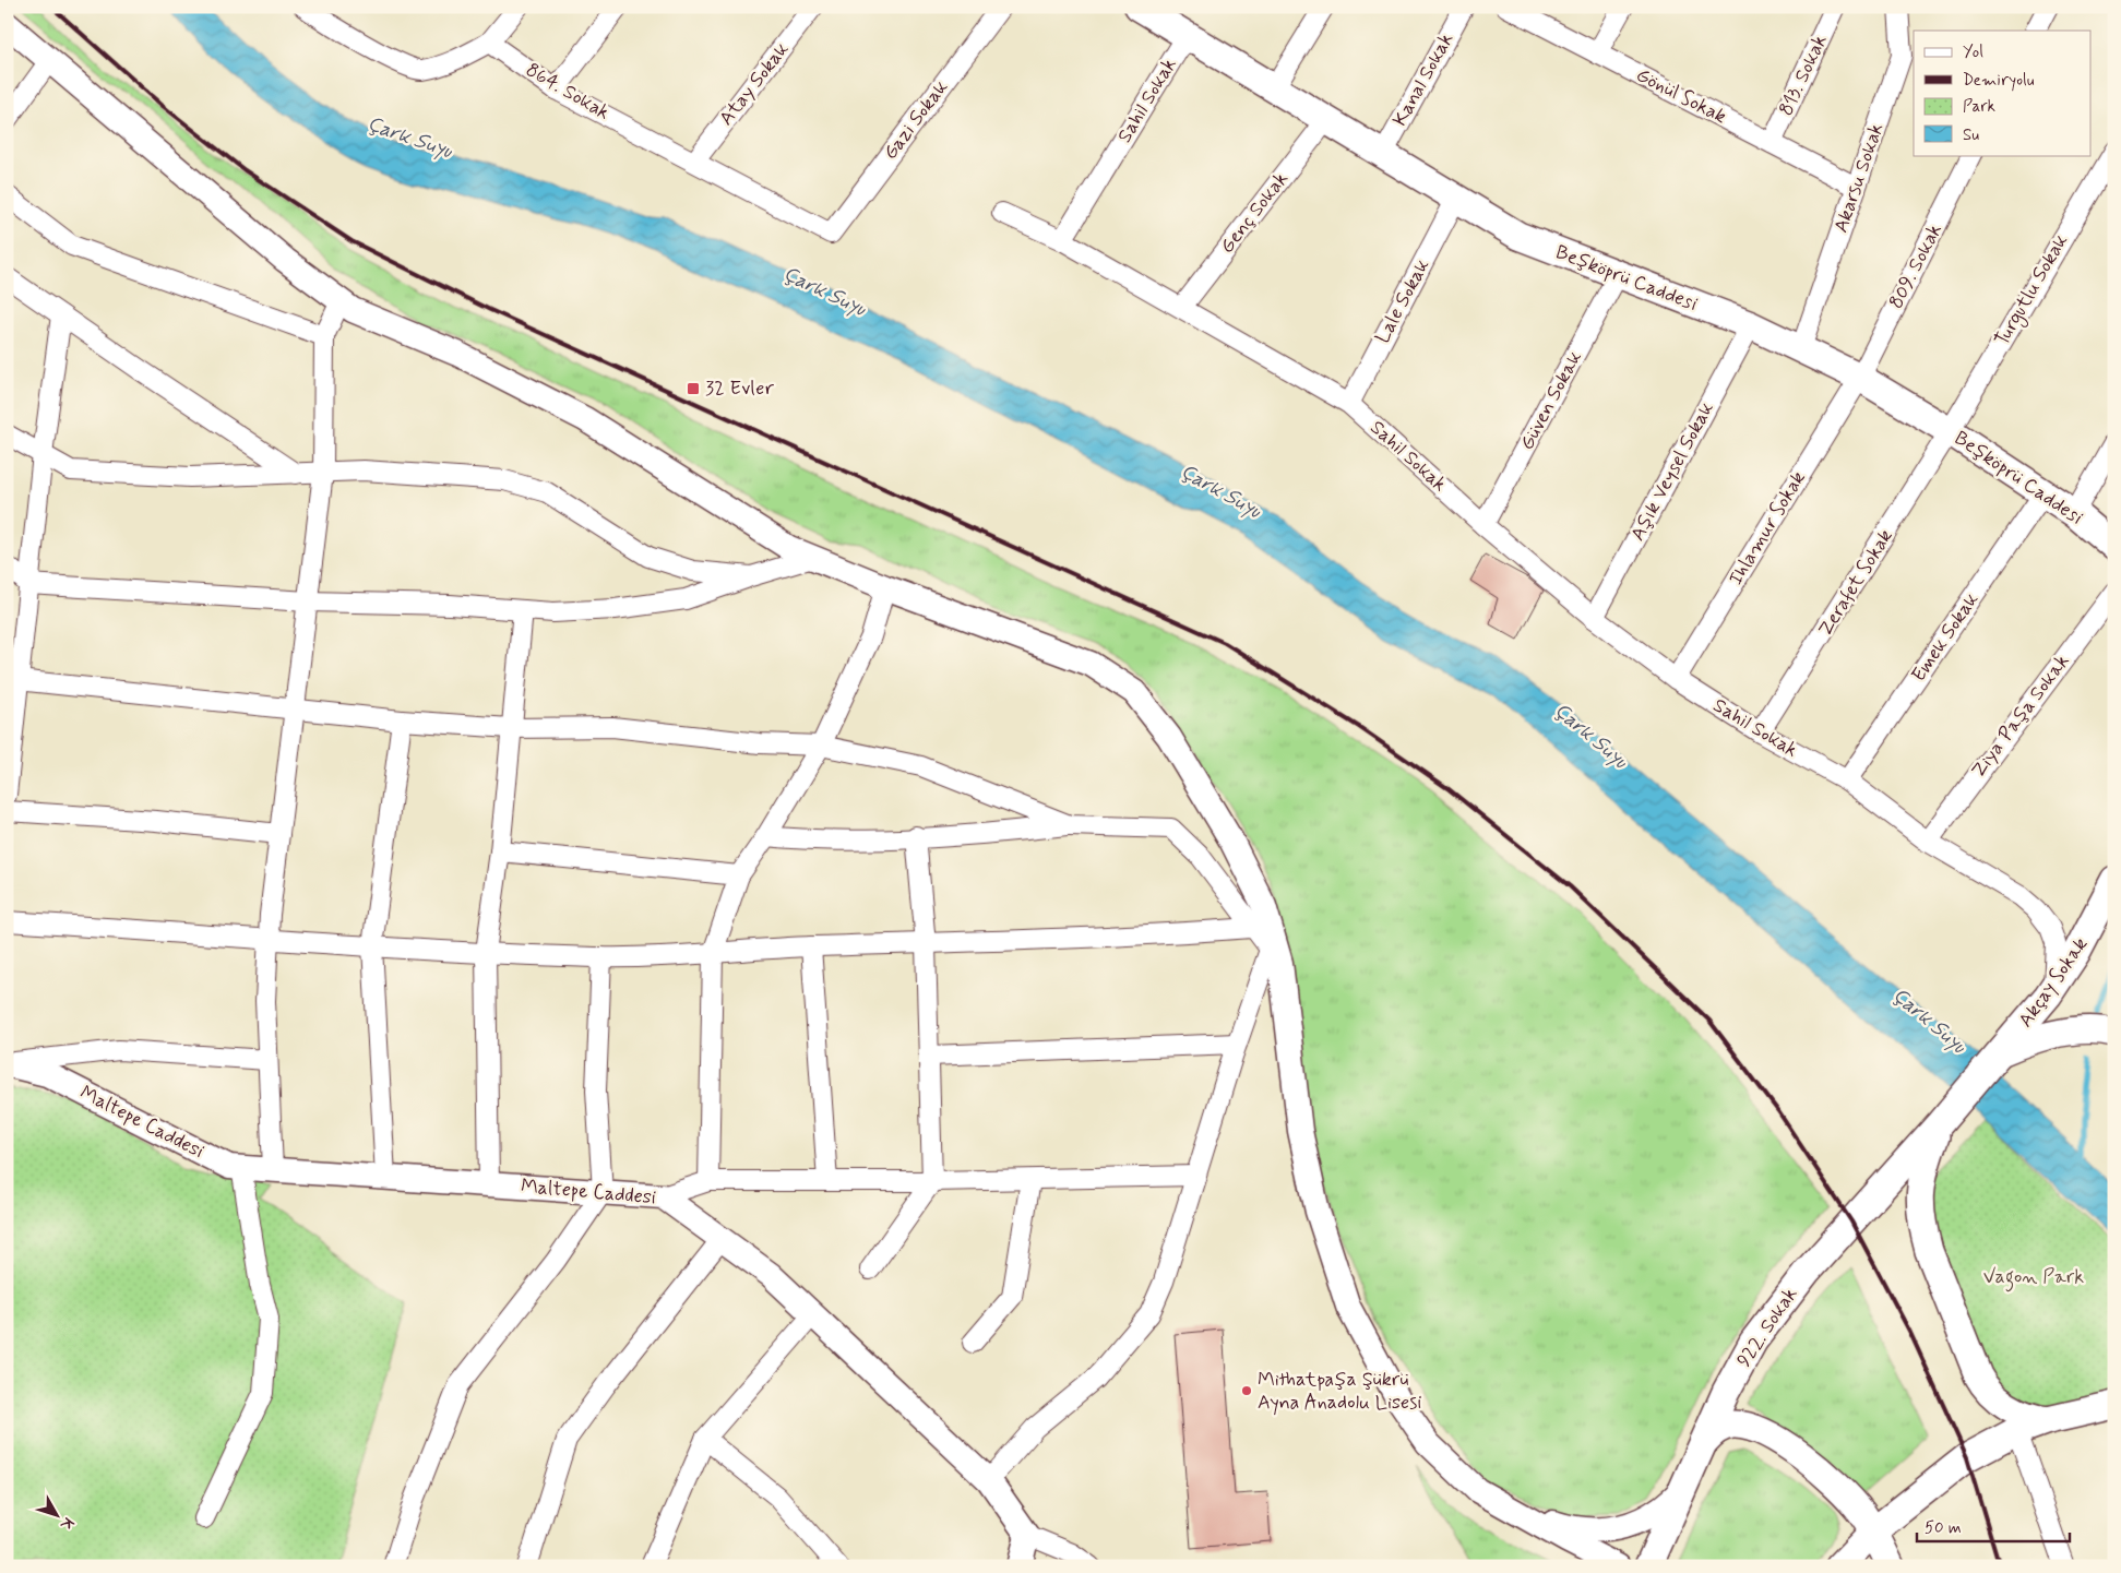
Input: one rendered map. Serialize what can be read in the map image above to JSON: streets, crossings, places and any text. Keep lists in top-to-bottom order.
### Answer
{
  "streets": {
    "main road": ["Beşköprü Caddesi", "Akçay Sokak", "922. Sokak"],
    "street": [
      "813. Sokak",
      "Kanal Sokak",
      "Atay Sokak",
      "864. Sokak",
      "Gönül Sokak",
      "Sahil Sokak",
      "Gazi Sokak",
      "Akarsu Sokak",
      "Genç Sokak",
      "809. Sokak",
      "Turgutlu Sokak",
      "Lale Sokak",
      "Güven Sokak",
      "Aşık Veysel Sokak",
      "Ihlamur Sokak",
      "Zerafet Sokak",
      "Emek Sokak",
      "Ziya Paşa Sokak",
      "Maltepe Caddesi"
    ]
  },
  "crossings": [
    ["813. Sokak", "Gönül Sokak"],
    ["Kanal Sokak", "Beşköprü Caddesi"],
    ["Atay Sokak", "864. Sokak"],
    ["864. Sokak", "Gazi Sokak"],
    ["Gönül Sokak", "Akarsu Sokak"],
    ["Sahil Sokak", "Genç Sokak"],
    ["Sahil Sokak", "Beşköprü Caddesi"],
    ["Sahil Sokak", "Lale Sokak"],
    ["Sahil Sokak", "Güven Sokak"],
    ["Sahil Sokak", "Aşık Veysel Sokak"],
    ["Sahil Sokak", "Ihlamur Sokak"],
    ["Sahil Sokak", "Zerafet Sokak"],
    ["Sahil Sokak", "Emek Sokak"],
    ["Sahil Sokak", "Ziya Paşa Sokak"],
    ["Sahil Sokak", "Akçay Sokak"],
    ["Akarsu Sokak", "Beşköprü Caddesi"],
    ["Genç Sokak", "Beşköprü Caddesi"],
    ["809. Sokak", "Beşköprü Caddesi"],
    ["809. Sokak", "Ihlamur Sokak"],
    ["Beşköprü Caddesi", "Turgutlu Sokak"],
    ["Beşköprü Caddesi", "Lale Sokak"],
    ["Beşköprü Caddesi", "Güven Sokak"],
    ["Beşköprü Caddesi", "Aşık Veysel Sokak"],
    ["Beşköprü Caddesi", "Ihlamur Sokak"],
    ["Beşköprü Caddesi", "Zerafet Sokak"],
    ["Beşköprü Caddesi", "Emek Sokak"],
    ["Turgutlu Sokak", "Zerafet Sokak"],
    ["Akçay Sokak", "922. Sokak"]
  ],
  "water": ["Çark Suyu"],
  "parks": ["Vagon Park"],
  "places": {
    "transit": ["32 Evler"],
    "other": ["Mithatpaşa Şükrü Ayna Anadolu Lisesi"]
  },
  "legend": [
    "Yol",
    "Demiryolu",
    "Park",
    "Su"
  ],
  "scale_bar": "50 m",
  "north": "bottom right"
}
